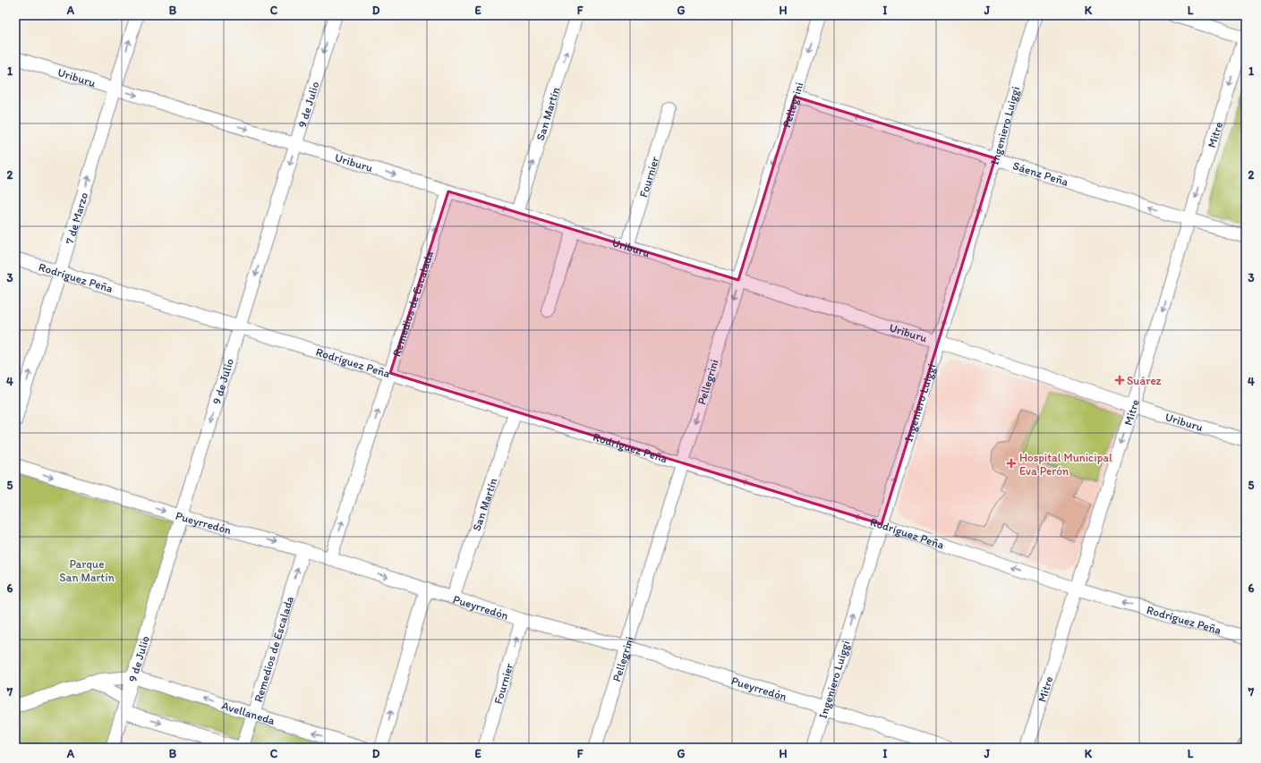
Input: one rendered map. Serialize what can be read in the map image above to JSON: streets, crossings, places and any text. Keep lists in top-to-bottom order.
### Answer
{
  "streets": {
    "street": [
      "Uriburu",
      "9 de Julio",
      "Pellegrini",
      "San Martín",
      "Ingeniero Luiggi",
      "Mitre",
      "Sáenz Peña",
      "Fournier",
      "7 de Marzo",
      "Rodríguez Peña",
      "Remedios de Escalada",
      "Pueyrredón",
      "Avellaneda"
    ]
  },
  "crossings": [
    ["Uriburu", "9 de Julio"],
    ["Uriburu", "Pellegrini"],
    ["Uriburu", "San Martín"],
    ["Uriburu", "Ingeniero Luiggi"],
    ["Uriburu", "Mitre"],
    ["Uriburu", "Fournier"],
    ["Uriburu", "7 de Marzo"],
    ["Uriburu", "Remedios de Escalada"],
    ["9 de Julio", "Rodríguez Peña"],
    ["9 de Julio", "Pueyrredón"],
    ["9 de Julio", "Avellaneda"],
    ["Pellegrini", "Sáenz Peña"],
    ["Pellegrini", "Rodríguez Peña"],
    ["Pellegrini", "Pueyrredón"],
    ["San Martín", "Rodríguez Peña"],
    ["San Martín", "Pueyrredón"],
    ["Ingeniero Luiggi", "Sáenz Peña"],
    ["Ingeniero Luiggi", "Rodríguez Peña"],
    ["Ingeniero Luiggi", "Pueyrredón"],
    ["Mitre", "Sáenz Peña"],
    ["Mitre", "Rodríguez Peña"],
    ["Fournier", "Pueyrredón"],
    ["7 de Marzo", "Rodríguez Peña"],
    ["Rodríguez Peña", "Remedios de Escalada"],
    ["Remedios de Escalada", "Pueyrredón"],
    ["Remedios de Escalada", "Avellaneda"]
  ],
  "one_way": [
    "9 de Julio",
    "Pellegrini",
    "San Martín",
    "Ingeniero Luiggi",
    "Mitre",
    "Sáenz Peña",
    "7 de Marzo",
    "Rodríguez Peña",
    "Remedios de Escalada",
    "Pueyrredón"
  ],
  "parks": ["Parque San Martín"],
  "places": {
    "health": ["Suárez", "Hospital Municipal Eva Perón"]
  },
  "grid": {
    "columns": [
      "A",
      "B",
      "C",
      "D",
      "E",
      "F",
      "G",
      "H",
      "I",
      "J",
      "K",
      "L"
    ],
    "rows": [
      "1",
      "2",
      "3",
      "4",
      "5",
      "6",
      "7"
    ]
  }
}
